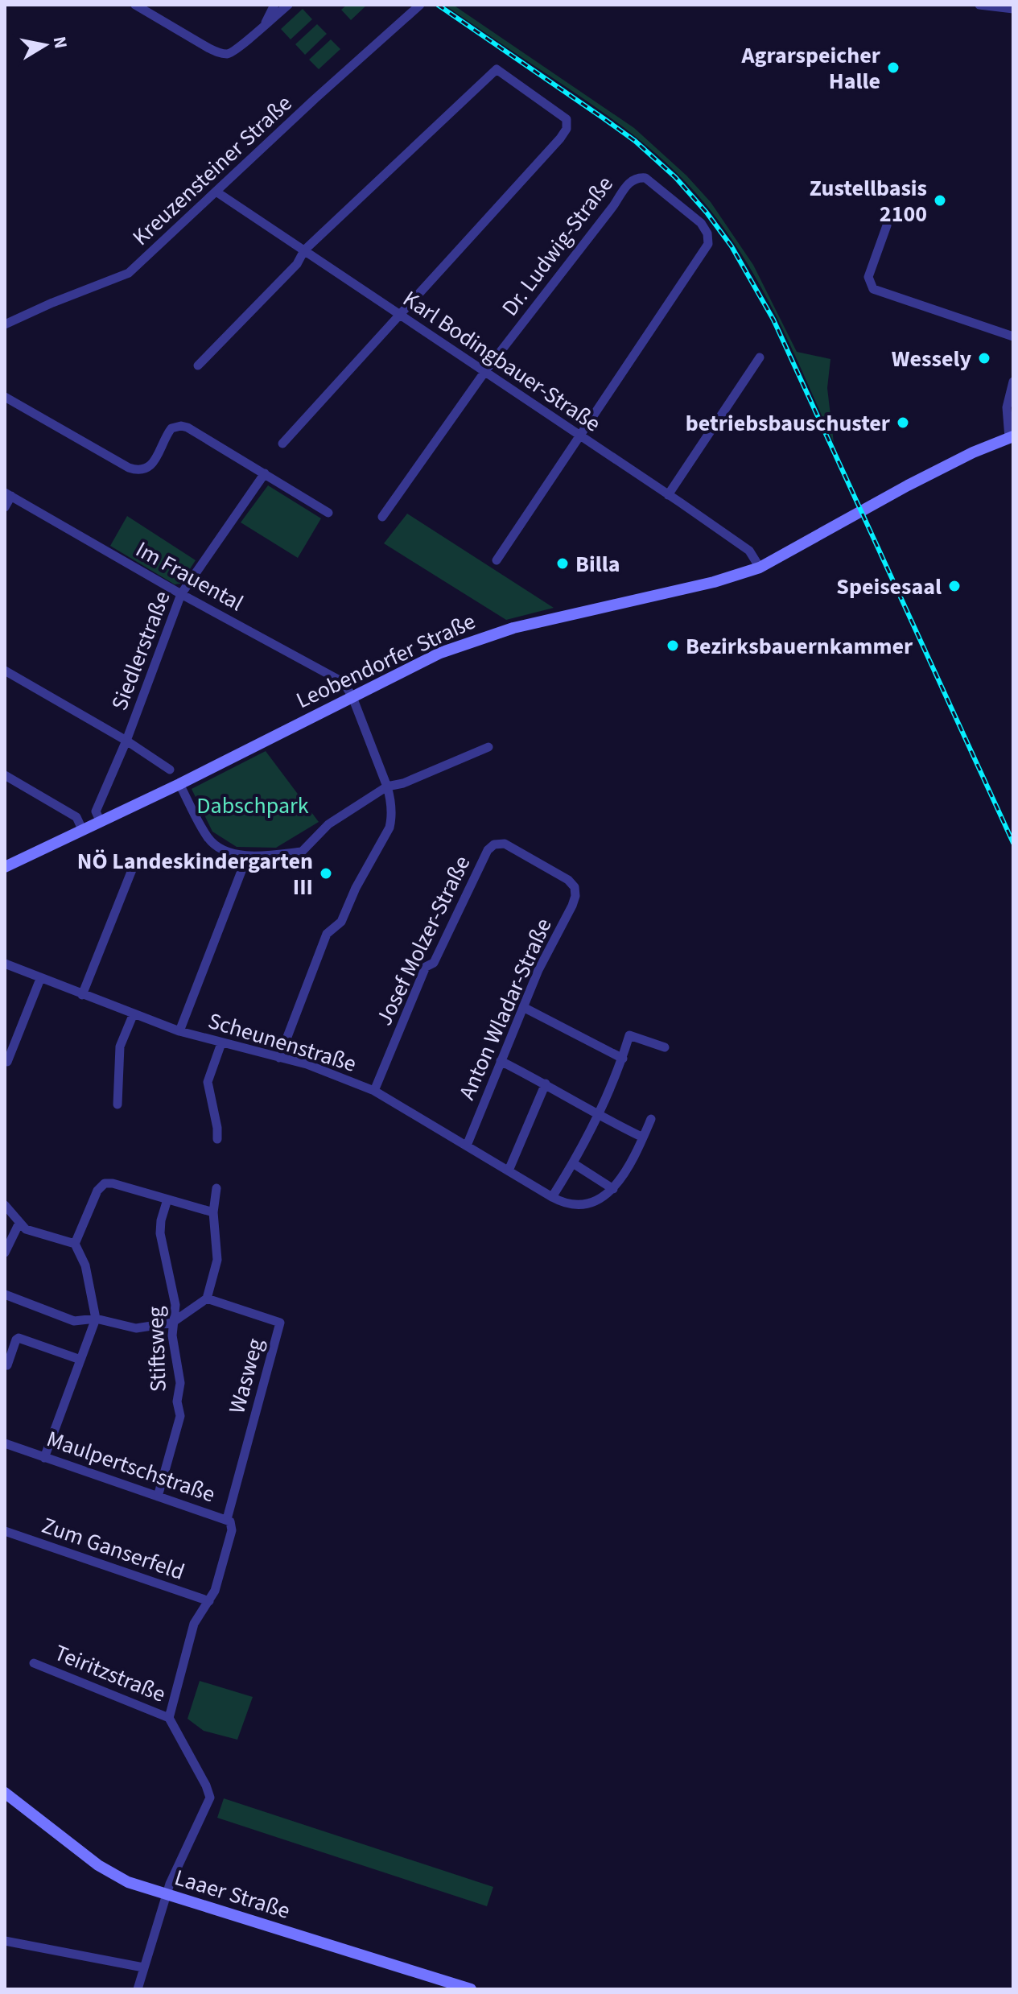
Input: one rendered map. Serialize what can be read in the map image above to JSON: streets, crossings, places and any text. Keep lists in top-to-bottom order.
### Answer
{
  "streets": {
    "main road": ["Leobendorfer Straße", "Laaer Straße"],
    "street": [
      "Kreuzensteiner Straße",
      "Dr. Ludwig-Straße",
      "Karl Bodingbauer-Straße",
      "Im Frauental",
      "Siedlerstraße",
      "Josef Molzer-Straße",
      "Anton Wladar-Straße",
      "Scheunenstraße",
      "Stiftsweg",
      "Wasweg",
      "Maulpertschstraße",
      "Zum Ganserfeld",
      "Teiritzstraße"
    ]
  },
  "crossings": [
    ["Kreuzensteiner Straße", "Karl Bodingbauer-Straße"],
    ["Dr. Ludwig-Straße", "Karl Bodingbauer-Straße"],
    ["Karl Bodingbauer-Straße", "Leobendorfer Straße"],
    ["Im Frauental", "Siedlerstraße"],
    ["Im Frauental", "Leobendorfer Straße"],
    ["Siedlerstraße", "Leobendorfer Straße"],
    ["Josef Molzer-Straße", "Anton Wladar-Straße"],
    ["Josef Molzer-Straße", "Scheunenstraße"],
    ["Anton Wladar-Straße", "Scheunenstraße"],
    ["Stiftsweg", "Maulpertschstraße"],
    ["Wasweg", "Maulpertschstraße"],
    ["Maulpertschstraße", "Zum Ganserfeld"],
    ["Maulpertschstraße", "Teiritzstraße"],
    ["Teiritzstraße", "Laaer Straße"]
  ],
  "parks": ["Dabschpark"],
  "places": [
    "Agrarspeicher Halle",
    "Zustellbasis 2100",
    "Wessely",
    "betriebsbauschuster",
    "Billa",
    "Speisesaal",
    "Bezirksbauernkammer",
    "NÖ Landeskindergarten III"
  ],
  "north": "right"
}
